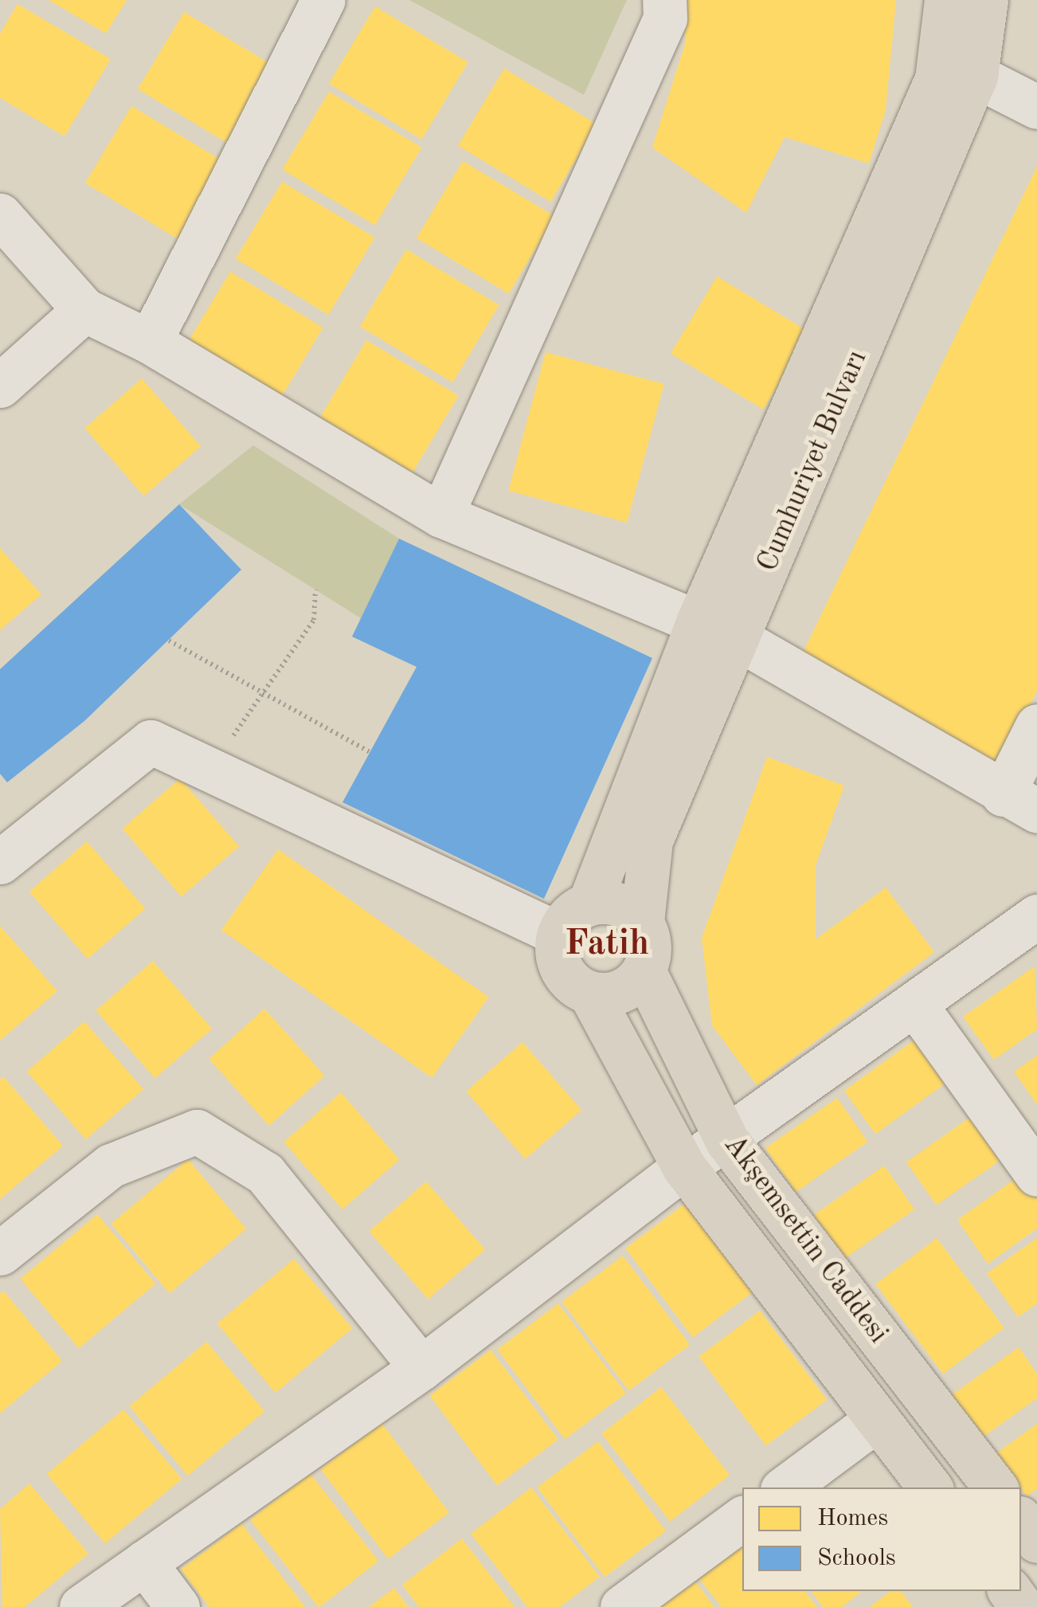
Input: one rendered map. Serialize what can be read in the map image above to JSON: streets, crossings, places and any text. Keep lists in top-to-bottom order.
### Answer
{
  "streets": {
    "main road": ["Cumhuriyet Bulvarı", "Akşemsettin Caddesi"]
  },
  "crossings": [
    ["Cumhuriyet Bulvarı", "Akşemsettin Caddesi"]
  ],
  "districts": ["Fatih"],
  "legend": ["Homes", "Schools"]
}
